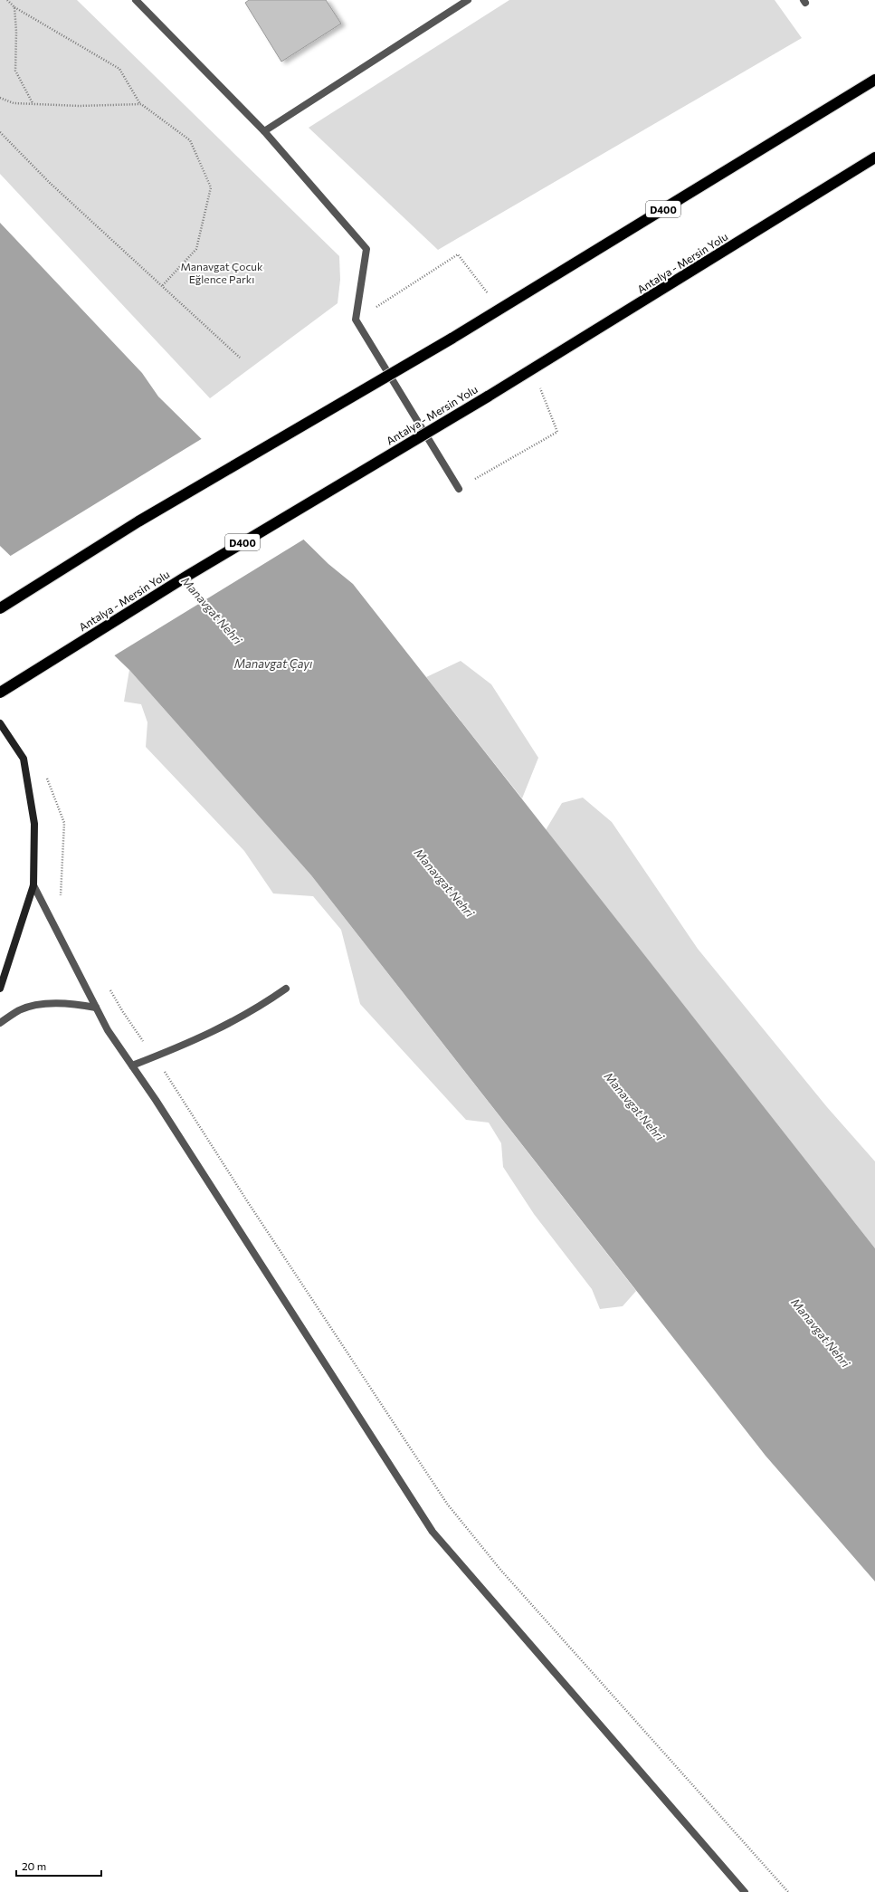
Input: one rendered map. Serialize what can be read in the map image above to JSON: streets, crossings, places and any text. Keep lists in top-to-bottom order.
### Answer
{
  "streets": {
    "highway": ["D400", "Antalya - Mersin Yolu"]
  },
  "water": ["Manavgat Nehri", "Manavgat Çayı"],
  "parks": ["Manavgat Çocuk Eğlence Parkı"],
  "scale_bar": "20 m"
}
